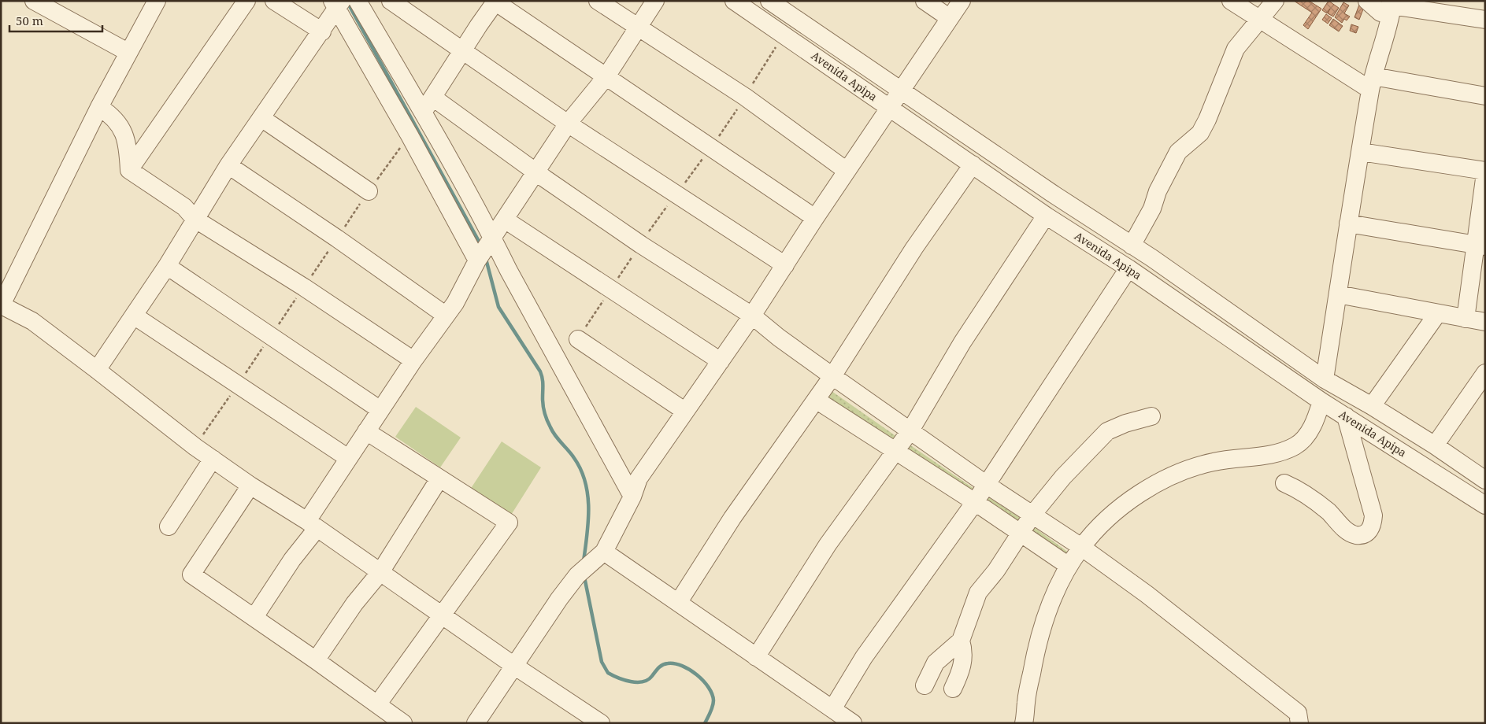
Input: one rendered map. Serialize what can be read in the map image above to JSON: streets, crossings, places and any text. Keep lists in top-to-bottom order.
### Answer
{
  "streets": {
    "street": ["Avenida Apipa"]
  },
  "scale_bar": "50 m"
}
